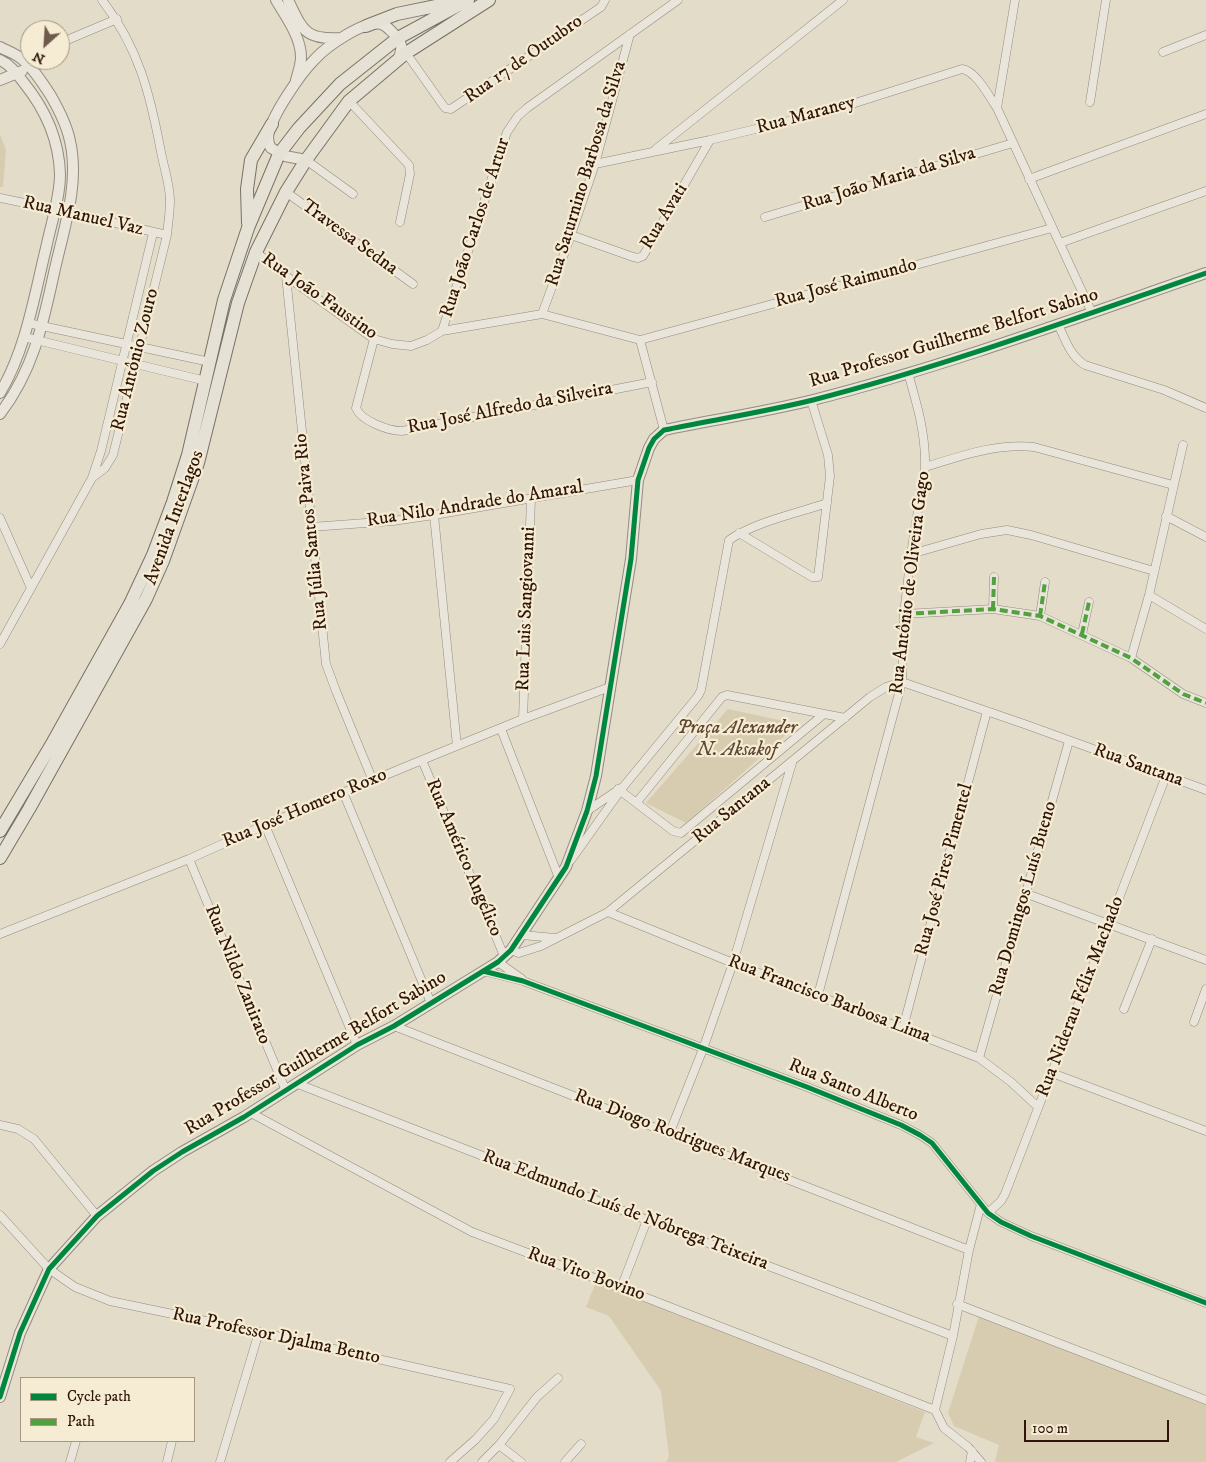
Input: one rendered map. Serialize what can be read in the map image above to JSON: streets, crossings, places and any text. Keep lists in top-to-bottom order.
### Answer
{
  "streets": {
    "main road": ["Avenida Interlagos"],
    "street": [
      "Rua 17 de Outubro",
      "Rua Maraney",
      "Rua Saturnino Barbosa da Silva",
      "Rua João Maria da Silva",
      "Rua Manuel Vaz",
      "Rua Avati",
      "Rua João Carlos de Artur",
      "Travessa Sedna",
      "Rua José Raimundo",
      "Rua João Faustino",
      "Rua Professor Guilherme Belfort Sabino",
      "Rua Antônio Zouro",
      "Rua José Alfredo da Silveira",
      "Rua Nilo Andrade do Amaral",
      "Rua Júlia Santos Paiva Rio",
      "Rua Antônio de Oliveira Gago",
      "Rua Luis Sangiovanni",
      "Rua Santana",
      "Rua José Homero Roxo",
      "Rua Américo Angélico",
      "Rua José Pires Pimentel",
      "Rua Domingos Luís Bueno",
      "Rua Nildo Zanirato",
      "Rua Niderau Félix Machado",
      "Rua Francisco Barbosa Lima",
      "Rua Santo Alberto",
      "Rua Diogo Rodrigues Marques",
      "Rua Edmundo Luís de Nóbrega Teixeira",
      "Rua Vito Bovino",
      "Rua Professor Djalma Bento"
    ]
  },
  "crossings": [
    ["Rua 17 de Outubro", "Avenida Interlagos"],
    ["Rua Maraney", "Rua Saturnino Barbosa da Silva"],
    ["Rua Maraney", "Rua João Maria da Silva"],
    ["Rua Maraney", "Rua Avati"],
    ["Rua Maraney", "Rua José Raimundo"],
    ["Rua Maraney", "Rua Professor Guilherme Belfort Sabino"],
    ["Rua Saturnino Barbosa da Silva", "Rua Avati"],
    ["Rua Saturnino Barbosa da Silva", "Rua João Carlos de Artur"],
    ["Rua Saturnino Barbosa da Silva", "Rua João Faustino"],
    ["Rua Manuel Vaz", "Rua Antônio Zouro"],
    ["Rua João Carlos de Artur", "Rua João Faustino"],
    ["Travessa Sedna", "Avenida Interlagos"],
    ["Rua José Raimundo", "Rua João Faustino"],
    ["Rua João Faustino", "Rua José Alfredo da Silveira"],
    ["Rua João Faustino", "Avenida Interlagos"],
    ["Rua João Faustino", "Rua Júlia Santos Paiva Rio"],
    ["Rua Professor Guilherme Belfort Sabino", "Rua Antônio de Oliveira Gago"],
    ["Rua Professor Guilherme Belfort Sabino", "Rua Santana"],
    ["Rua Professor Guilherme Belfort Sabino", "Rua Américo Angélico"],
    ["Rua Professor Guilherme Belfort Sabino", "Rua Nildo Zanirato"],
    ["Rua Professor Guilherme Belfort Sabino", "Rua Santo Alberto"],
    ["Rua Professor Guilherme Belfort Sabino", "Rua Diogo Rodrigues Marques"],
    ["Rua Professor Guilherme Belfort Sabino", "Rua Edmundo Luís de Nóbrega Teixeira"],
    ["Rua Professor Guilherme Belfort Sabino", "Rua Vito Bovino"],
    ["Rua Professor Guilherme Belfort Sabino", "Rua Professor Djalma Bento"],
    ["Rua Nilo Andrade do Amaral", "Rua Júlia Santos Paiva Rio"],
    ["Rua Nilo Andrade do Amaral", "Rua Luis Sangiovanni"],
    ["Rua Júlia Santos Paiva Rio", "Rua José Homero Roxo"],
    ["Rua Antônio de Oliveira Gago", "Rua Santana"],
    ["Rua Antônio de Oliveira Gago", "Rua Francisco Barbosa Lima"],
    ["Rua Luis Sangiovanni", "Rua José Homero Roxo"],
    ["Rua Santana", "Rua Américo Angélico"],
    ["Rua Santana", "Rua José Pires Pimentel"],
    ["Rua Santana", "Rua Domingos Luís Bueno"],
    ["Rua Santana", "Rua Niderau Félix Machado"],
    ["Rua Santana", "Rua Francisco Barbosa Lima"],
    ["Rua Santana", "Rua Santo Alberto"],
    ["Rua José Homero Roxo", "Rua Américo Angélico"],
    ["Rua José Homero Roxo", "Rua Nildo Zanirato"],
    ["Rua Américo Angélico", "Rua Santo Alberto"],
    ["Rua José Pires Pimentel", "Rua Francisco Barbosa Lima"],
    ["Rua Domingos Luís Bueno", "Rua Francisco Barbosa Lima"],
    ["Rua Niderau Félix Machado", "Rua Francisco Barbosa Lima"],
    ["Rua Niderau Félix Machado", "Rua Santo Alberto"]
  ],
  "parks": ["Praça Alexander N. Aksakof"],
  "legend": ["Cycle path", "Path"],
  "scale_bar": "100 m",
  "north": "bottom left"
}
